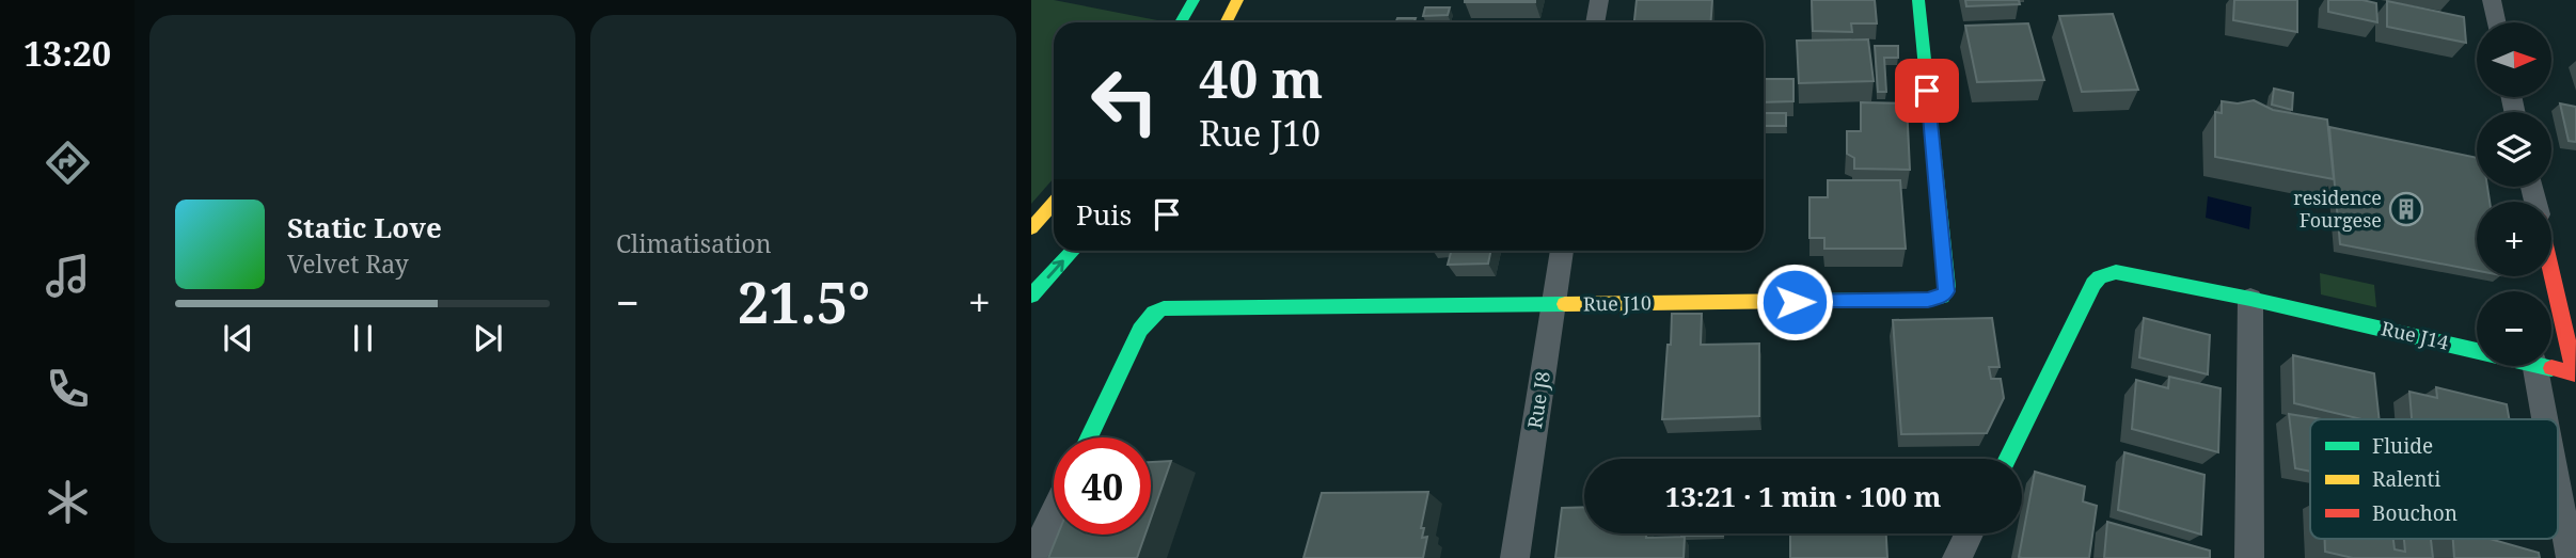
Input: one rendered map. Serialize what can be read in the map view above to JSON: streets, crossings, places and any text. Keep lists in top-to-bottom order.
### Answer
{
  "streets": {
    "main road": ["Rue J10", "Rue J14"],
    "street": ["Rue J8"]
  },
  "crossings": [
    ["Rue J10", "Rue J8"]
  ],
  "places": {
    "building": ["residence Fourgese"]
  },
  "legend": ["Fluide", "Ralenti", "Bouchon"],
  "north": "right",
  "page": {
    "tabs": "13:20",
    "tile": "Climatisation",
    "map_buttons": ["+", "−"],
    "turn": ["40 m", "Rue J10"],
    "then": "Puis",
    "song": ["Static Love", "Velvet Ray"],
    "heat": ["−", "21.5°", "+"],
    "limit": "40",
    "trip": "13:21 · 1 min · 100 m"
  }
}
